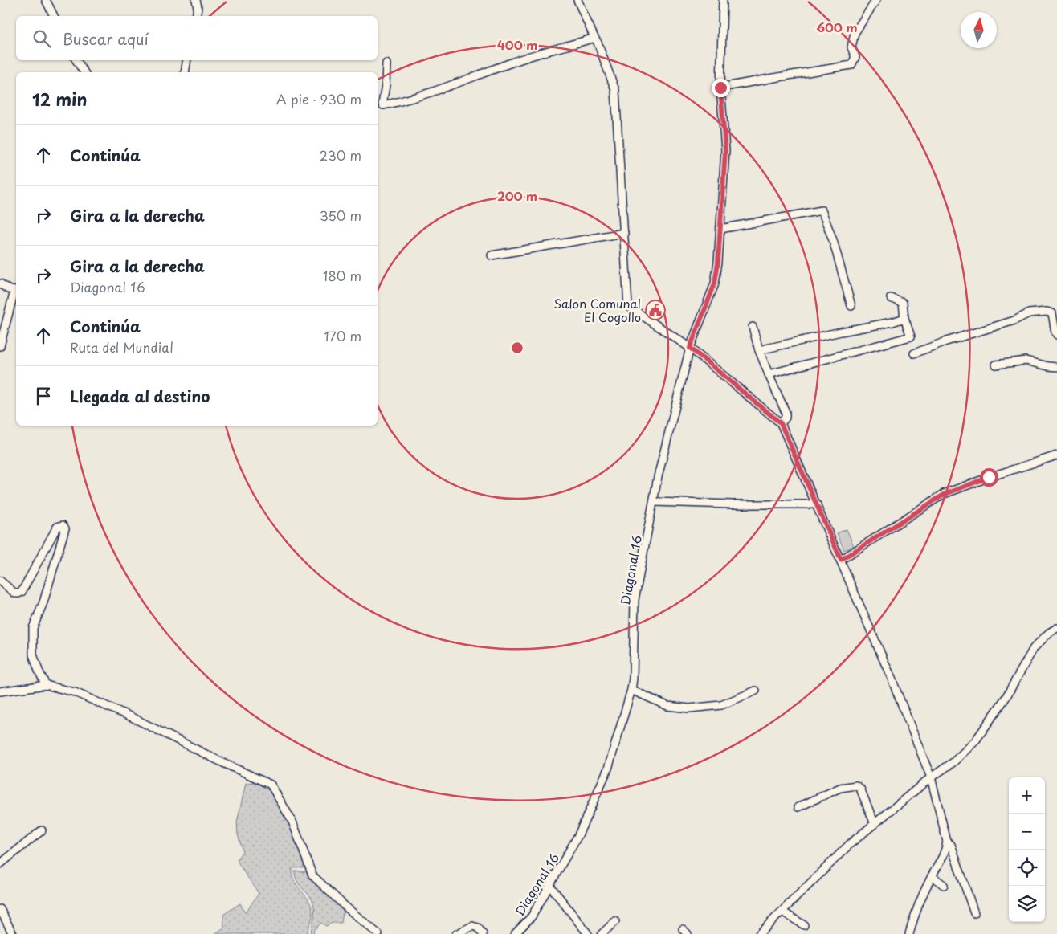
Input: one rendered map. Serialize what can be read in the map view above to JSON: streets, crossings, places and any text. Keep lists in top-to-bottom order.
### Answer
{
  "streets": {
    "street": ["Diagonal 16"]
  },
  "places": {
    "public building": ["Salon Comunal El Cogollo"]
  },
  "north": "top",
  "page": {
    "search": "Buscar aquí",
    "heading": ["12 min", "A pie · 930 m"],
    "list": [
      ["Continúa", "230 m"],
      ["Gira a la derecha", "350 m"],
      ["Gira a la derecha", "Diagonal 16", "180 m"],
      ["Continúa", "Ruta del Mundial", "170 m"],
      "Llegada al destino"
    ],
    "map_buttons": ["+", "−"]
  },
  "rings": ["600 m", "400 m", "200 m"]
}
